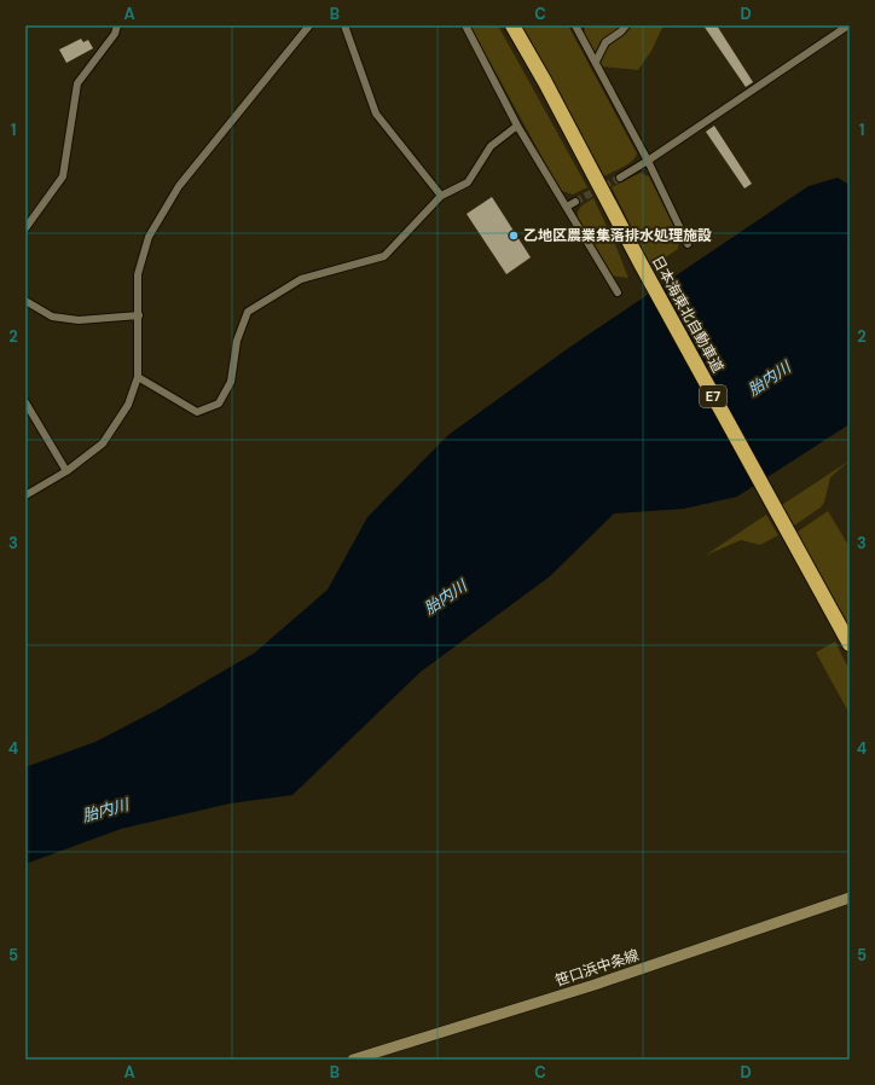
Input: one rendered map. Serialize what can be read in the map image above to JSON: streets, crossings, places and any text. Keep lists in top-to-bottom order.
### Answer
{
  "streets": {
    "highway": ["日本海東北自動車道", "E7"],
    "main road": ["笹口浜中条線"]
  },
  "water": ["胎内川"],
  "places": ["乙地区農業集落排水処理施設"],
  "grid": {
    "columns": [
      "A",
      "B",
      "C",
      "D"
    ],
    "rows": [
      "1",
      "2",
      "3",
      "4",
      "5"
    ]
  }
}
